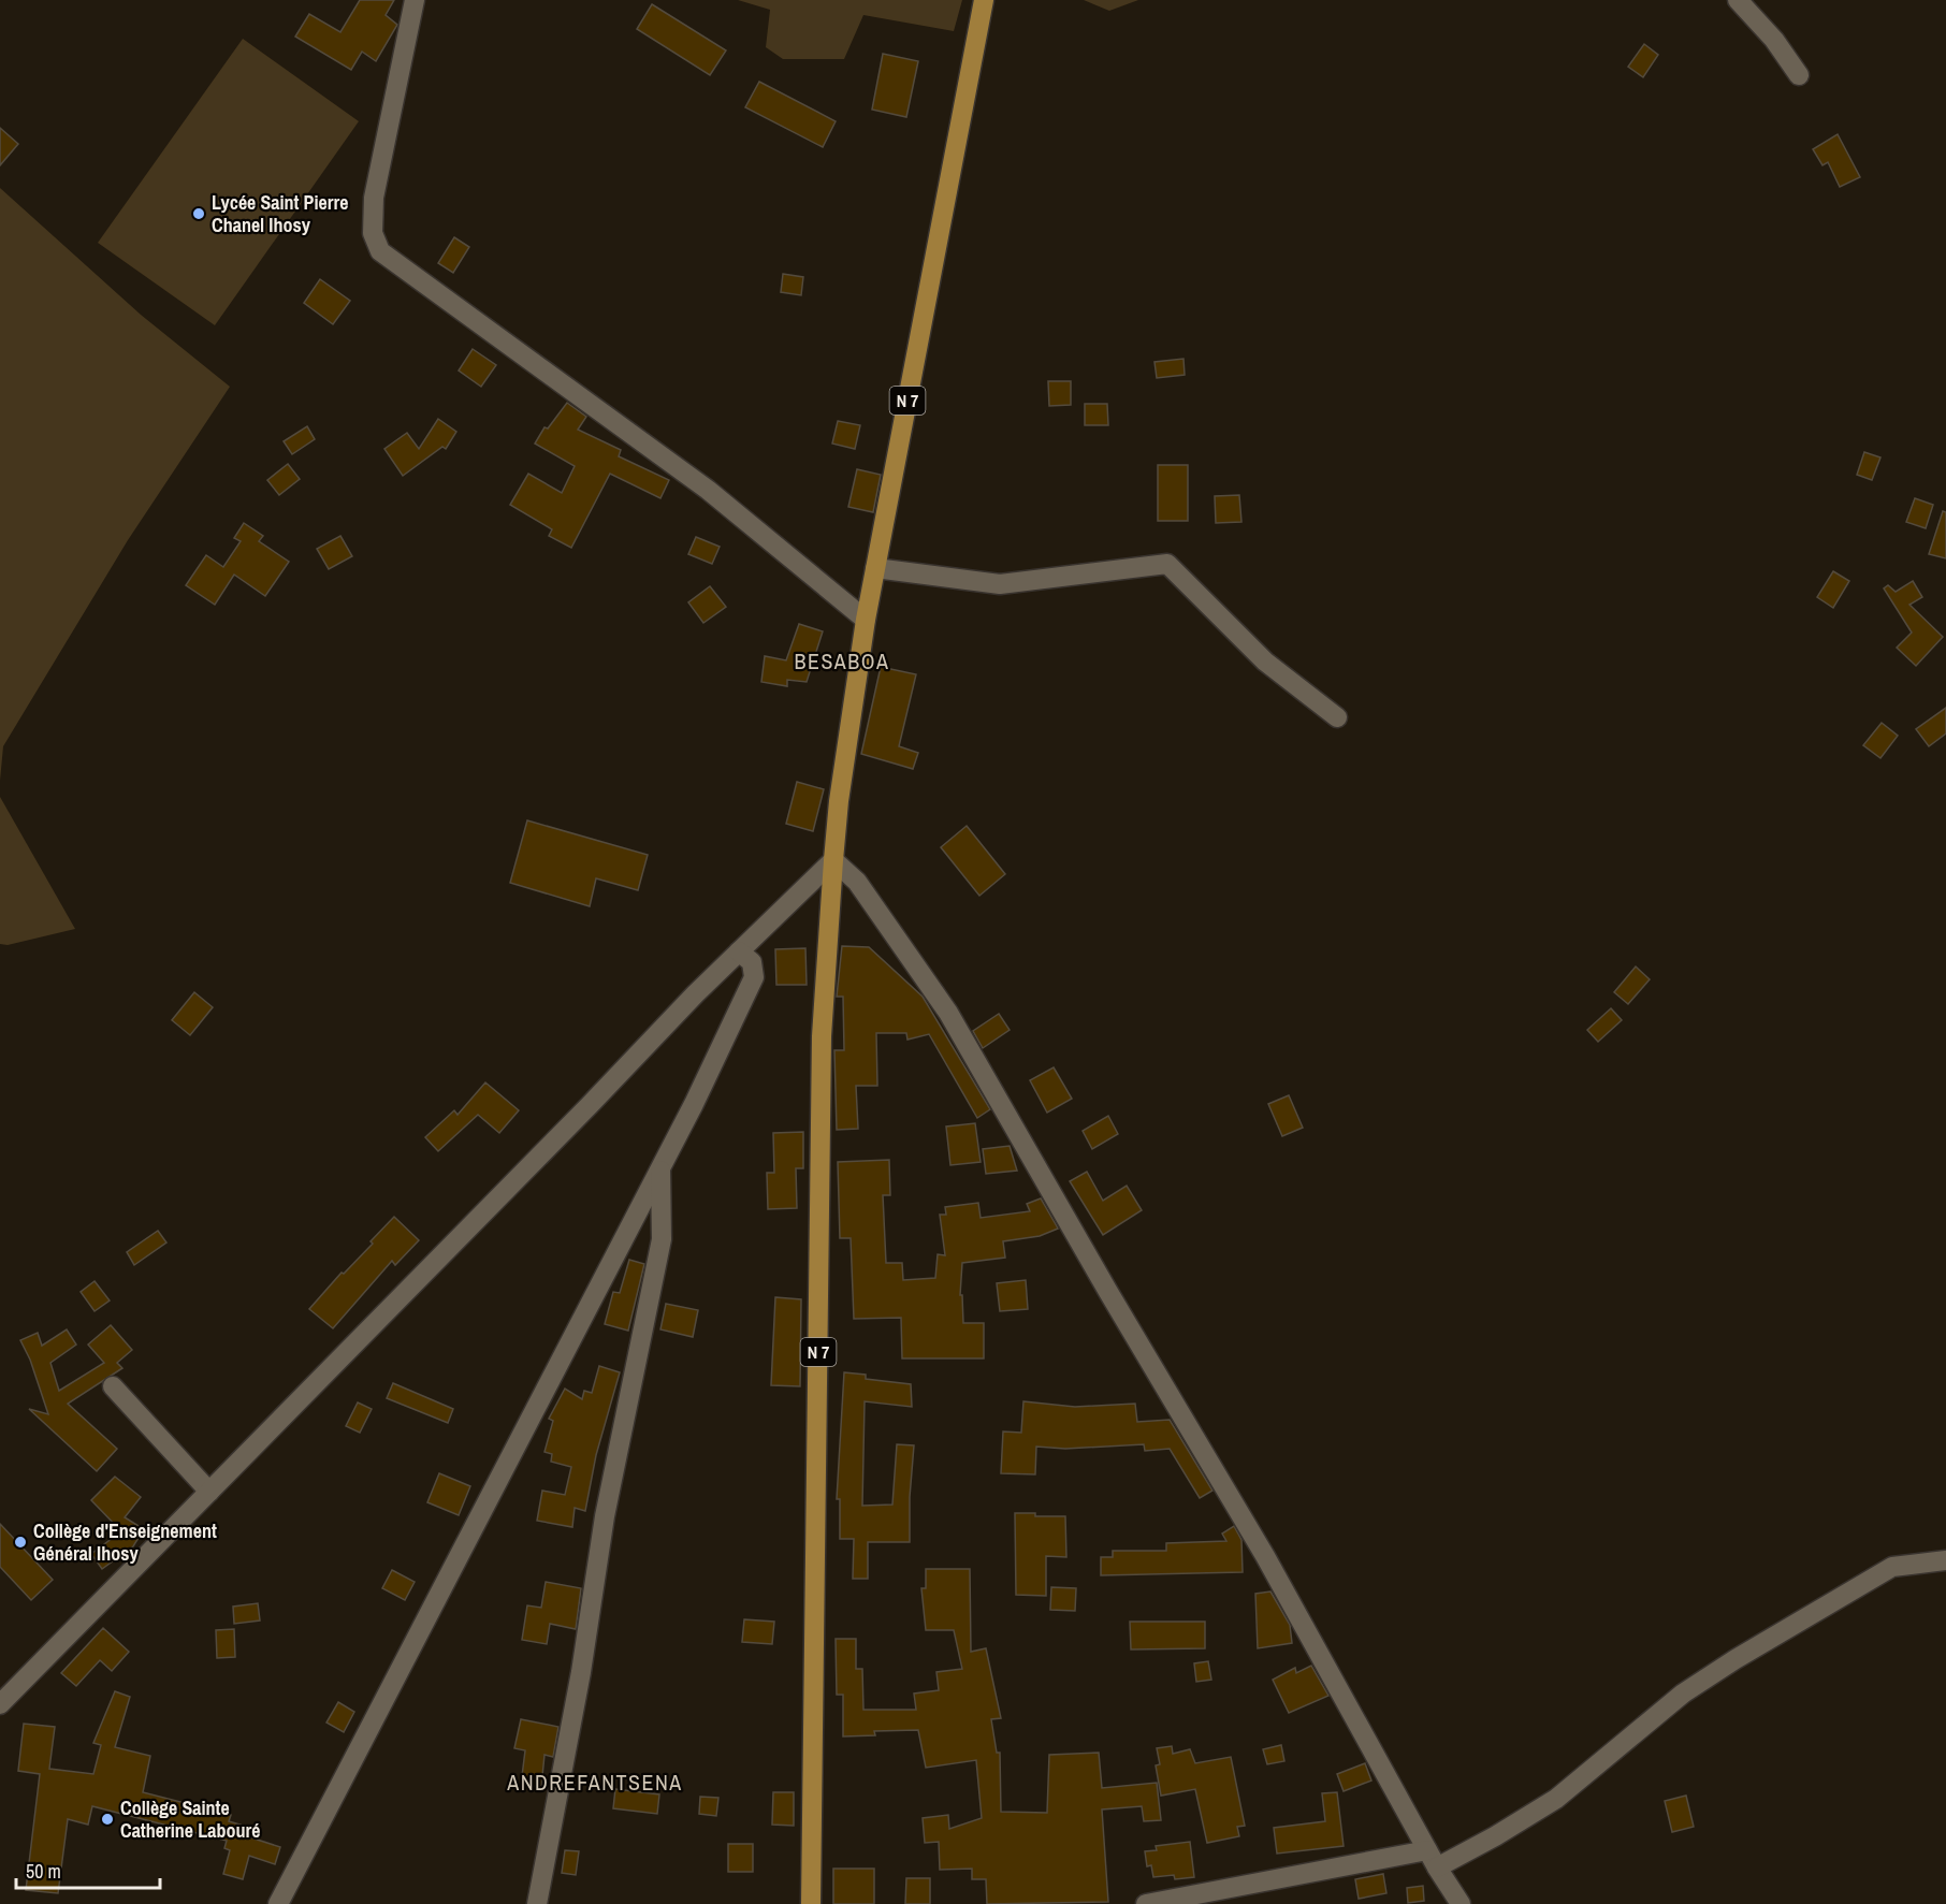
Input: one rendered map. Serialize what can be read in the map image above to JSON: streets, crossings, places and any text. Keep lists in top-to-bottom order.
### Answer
{
  "streets": {
    "main road": ["N 7"]
  },
  "districts": ["BESABOA", "ANDREFANTSENA"],
  "places": ["Lycée Saint Pierre Chanel Ihosy", "Collège d'Enseignement Général Ihosy", "Collège Sainte Catherine Labouré"],
  "scale_bar": "50 m"
}
